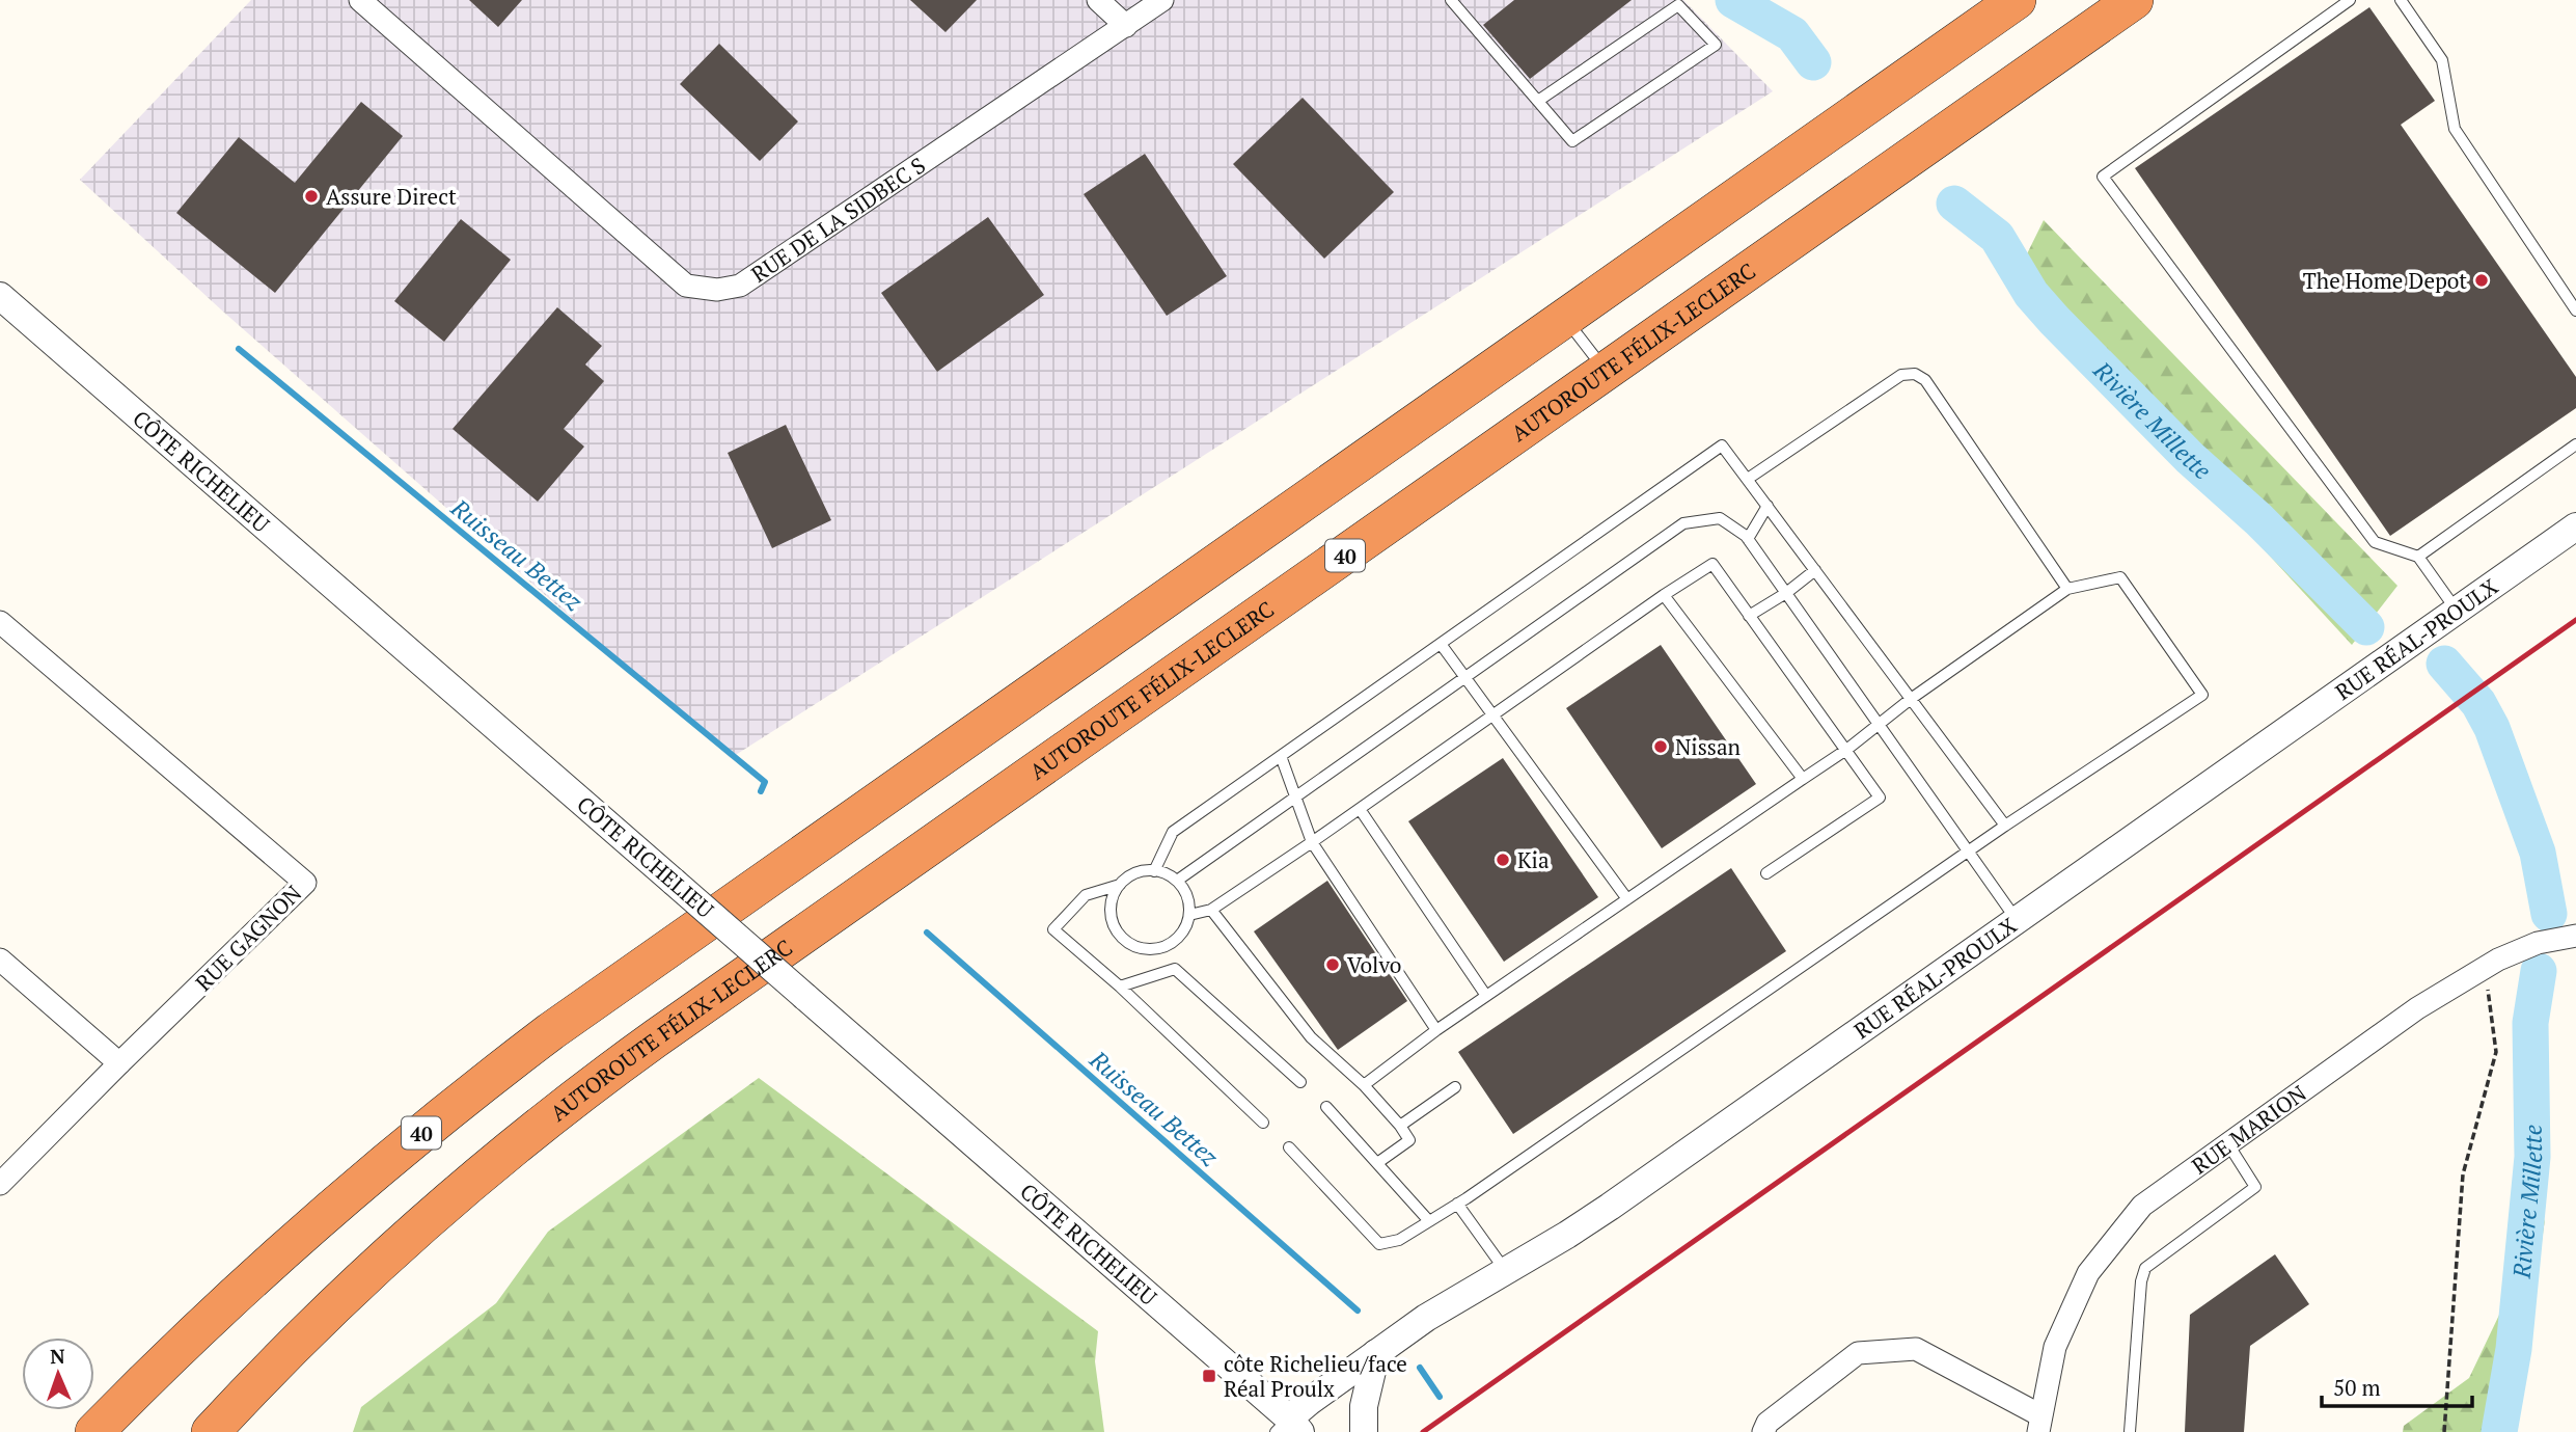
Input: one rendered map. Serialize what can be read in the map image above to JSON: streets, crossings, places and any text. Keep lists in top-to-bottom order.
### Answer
{
  "streets": {
    "highway": ["AUTOROUTE FÉLIX-LECLERC", "40"],
    "street": [
      "RUE DE LA SIDBEC S",
      "CÔTE RICHELIEU",
      "RUE RÉAL-PROULX",
      "RUE GAGNON",
      "RUE MARION"
    ]
  },
  "crossings": [
    ["CÔTE RICHELIEU", "RUE RÉAL-PROULX"]
  ],
  "water": ["Rivière Millette", "Ruisseau Bettez"],
  "places": {
    "other": [
      "Assure Direct",
      "The Home Depot",
      "Nissan",
      "Kia",
      "Volvo"
    ],
    "transit": ["côte Richelieu/face Réal Proulx"]
  },
  "scale_bar": "50 m",
  "north": "top"
}
